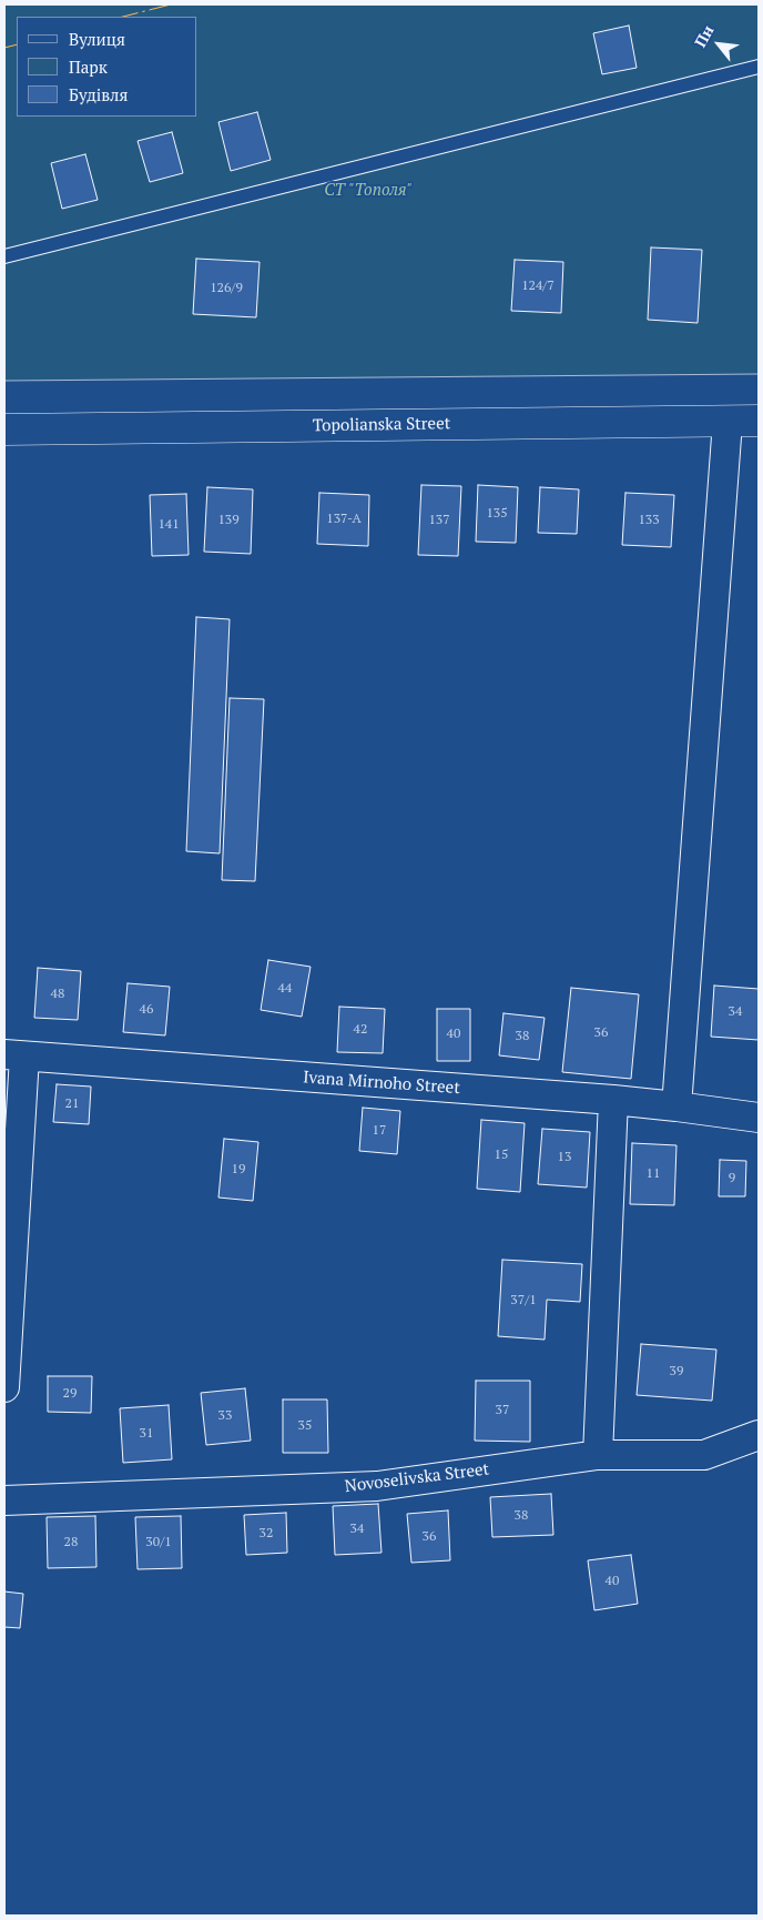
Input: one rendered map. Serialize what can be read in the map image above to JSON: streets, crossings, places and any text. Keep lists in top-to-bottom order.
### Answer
{
  "streets": {
    "street": ["Topolianska Street", "Ivana Mirnoho Street", "Novoselivska Street"]
  },
  "parks": ["СТ \"Тополя\""],
  "house_numbers": [
    "124/7",
    "126/9",
    "135",
    "137-А",
    "139",
    "137",
    "133",
    "141",
    "44",
    "48",
    "46",
    "34",
    "42",
    "36",
    "40",
    "38",
    "21",
    "17",
    "15",
    "13",
    "19",
    "11",
    "9",
    "37/1",
    "39",
    "29",
    "37",
    "33",
    "35",
    "31",
    "38",
    "34",
    "32",
    "36",
    "28",
    "30/1",
    "40"
  ],
  "legend": ["Вулиця", "Парк", "Будівля"],
  "north": "top left"
}
